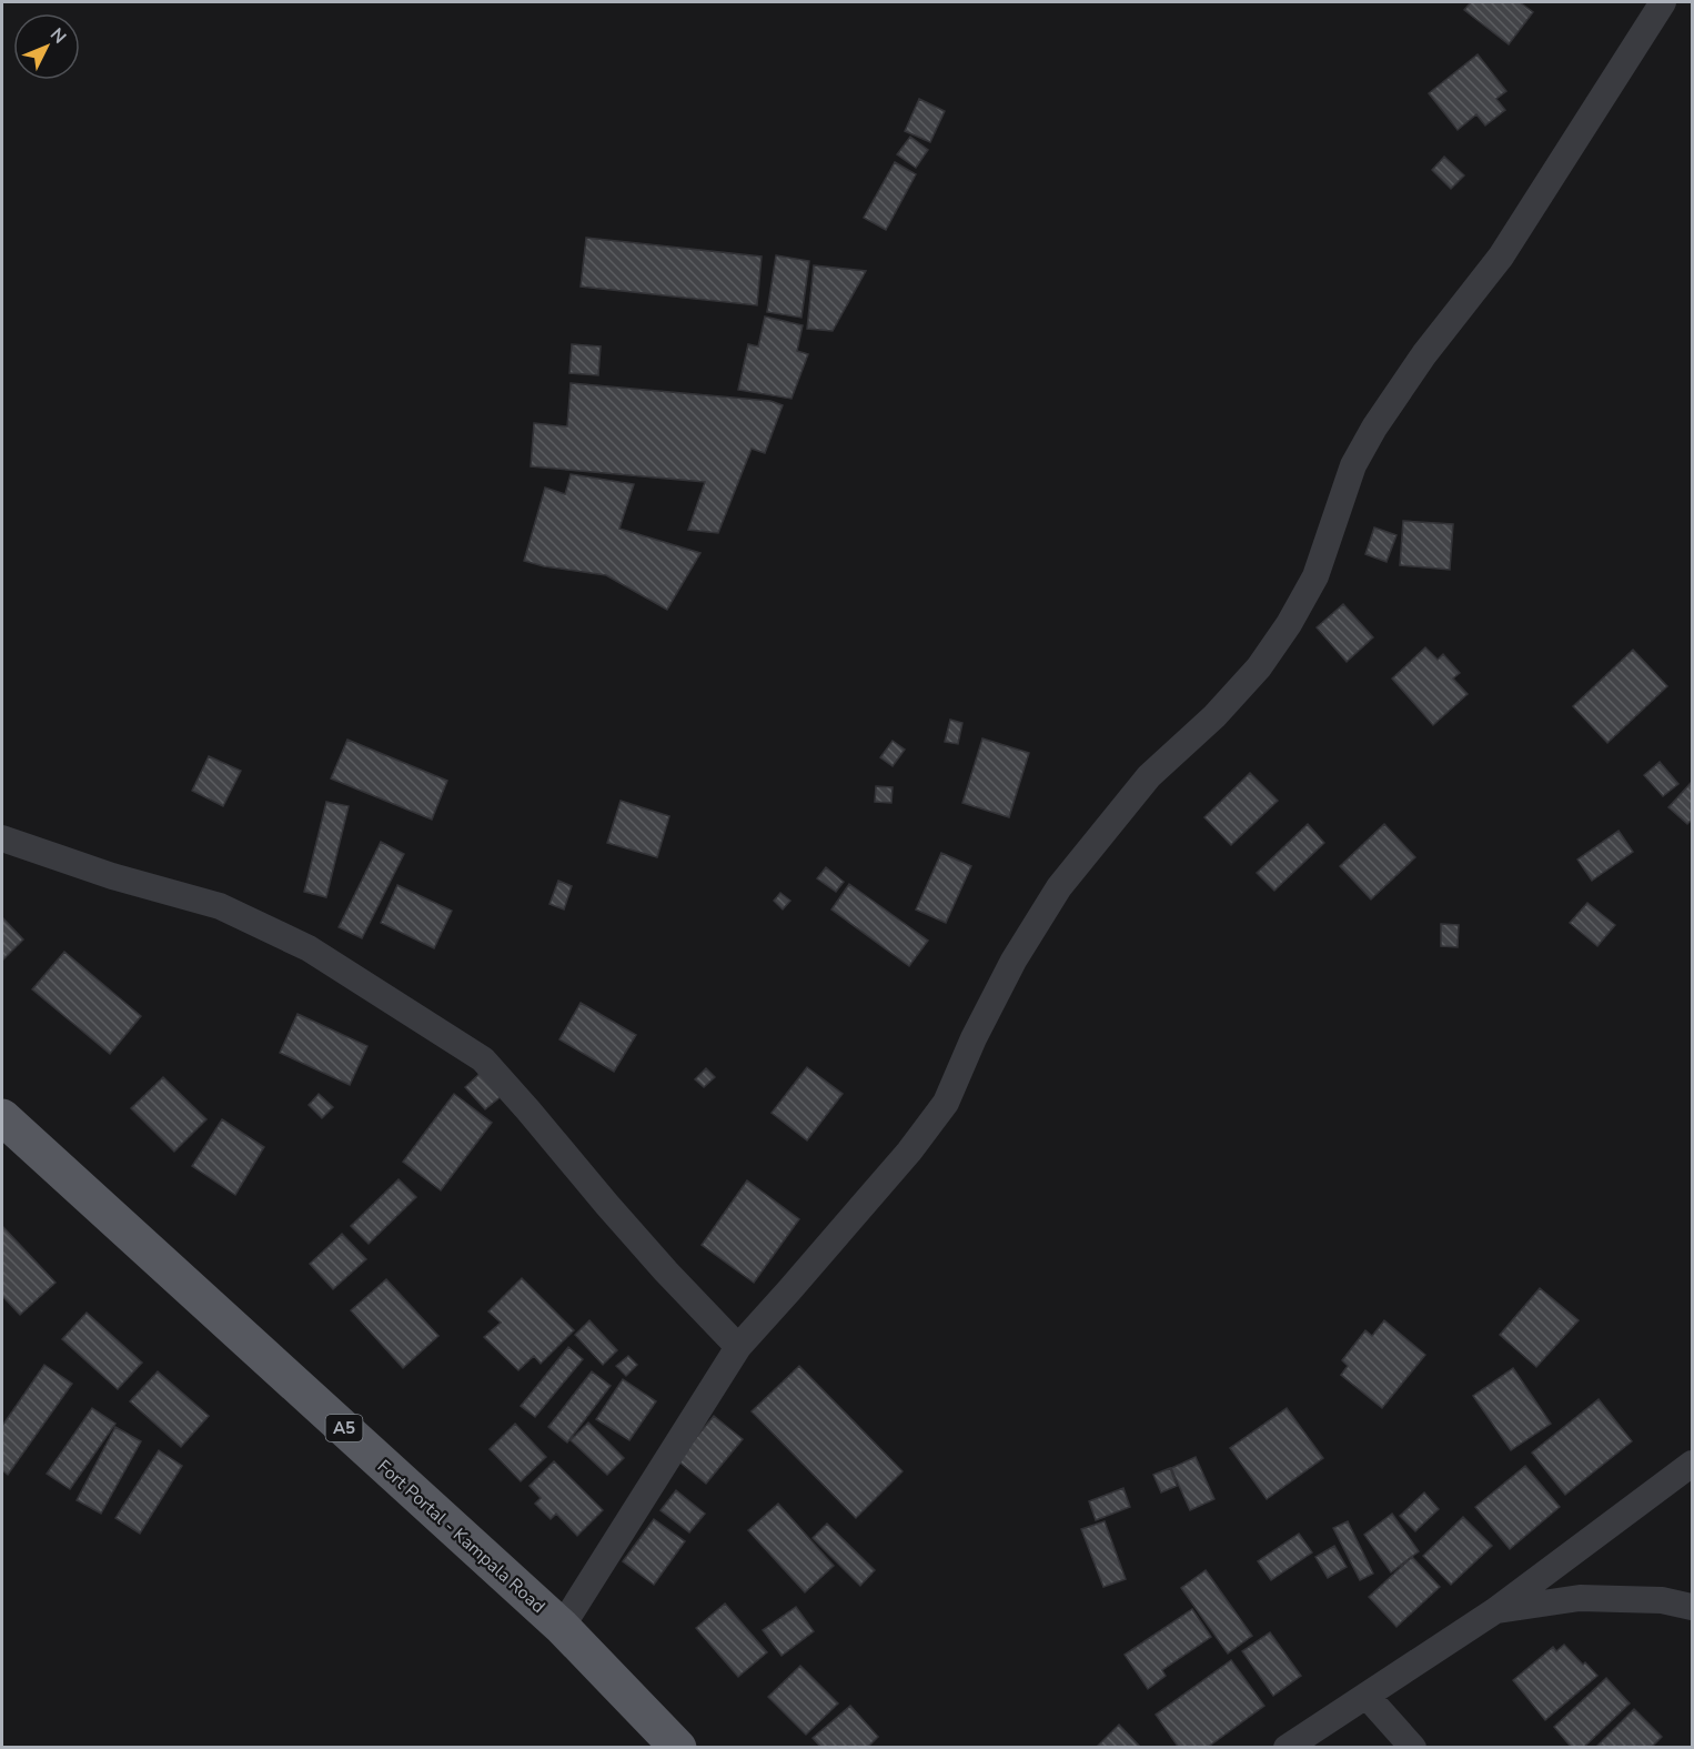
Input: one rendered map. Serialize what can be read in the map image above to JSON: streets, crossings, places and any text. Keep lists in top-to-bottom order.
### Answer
{
  "streets": {
    "main road": ["A5", "Fort Portal - Kampala Road"]
  },
  "north": "top right"
}
